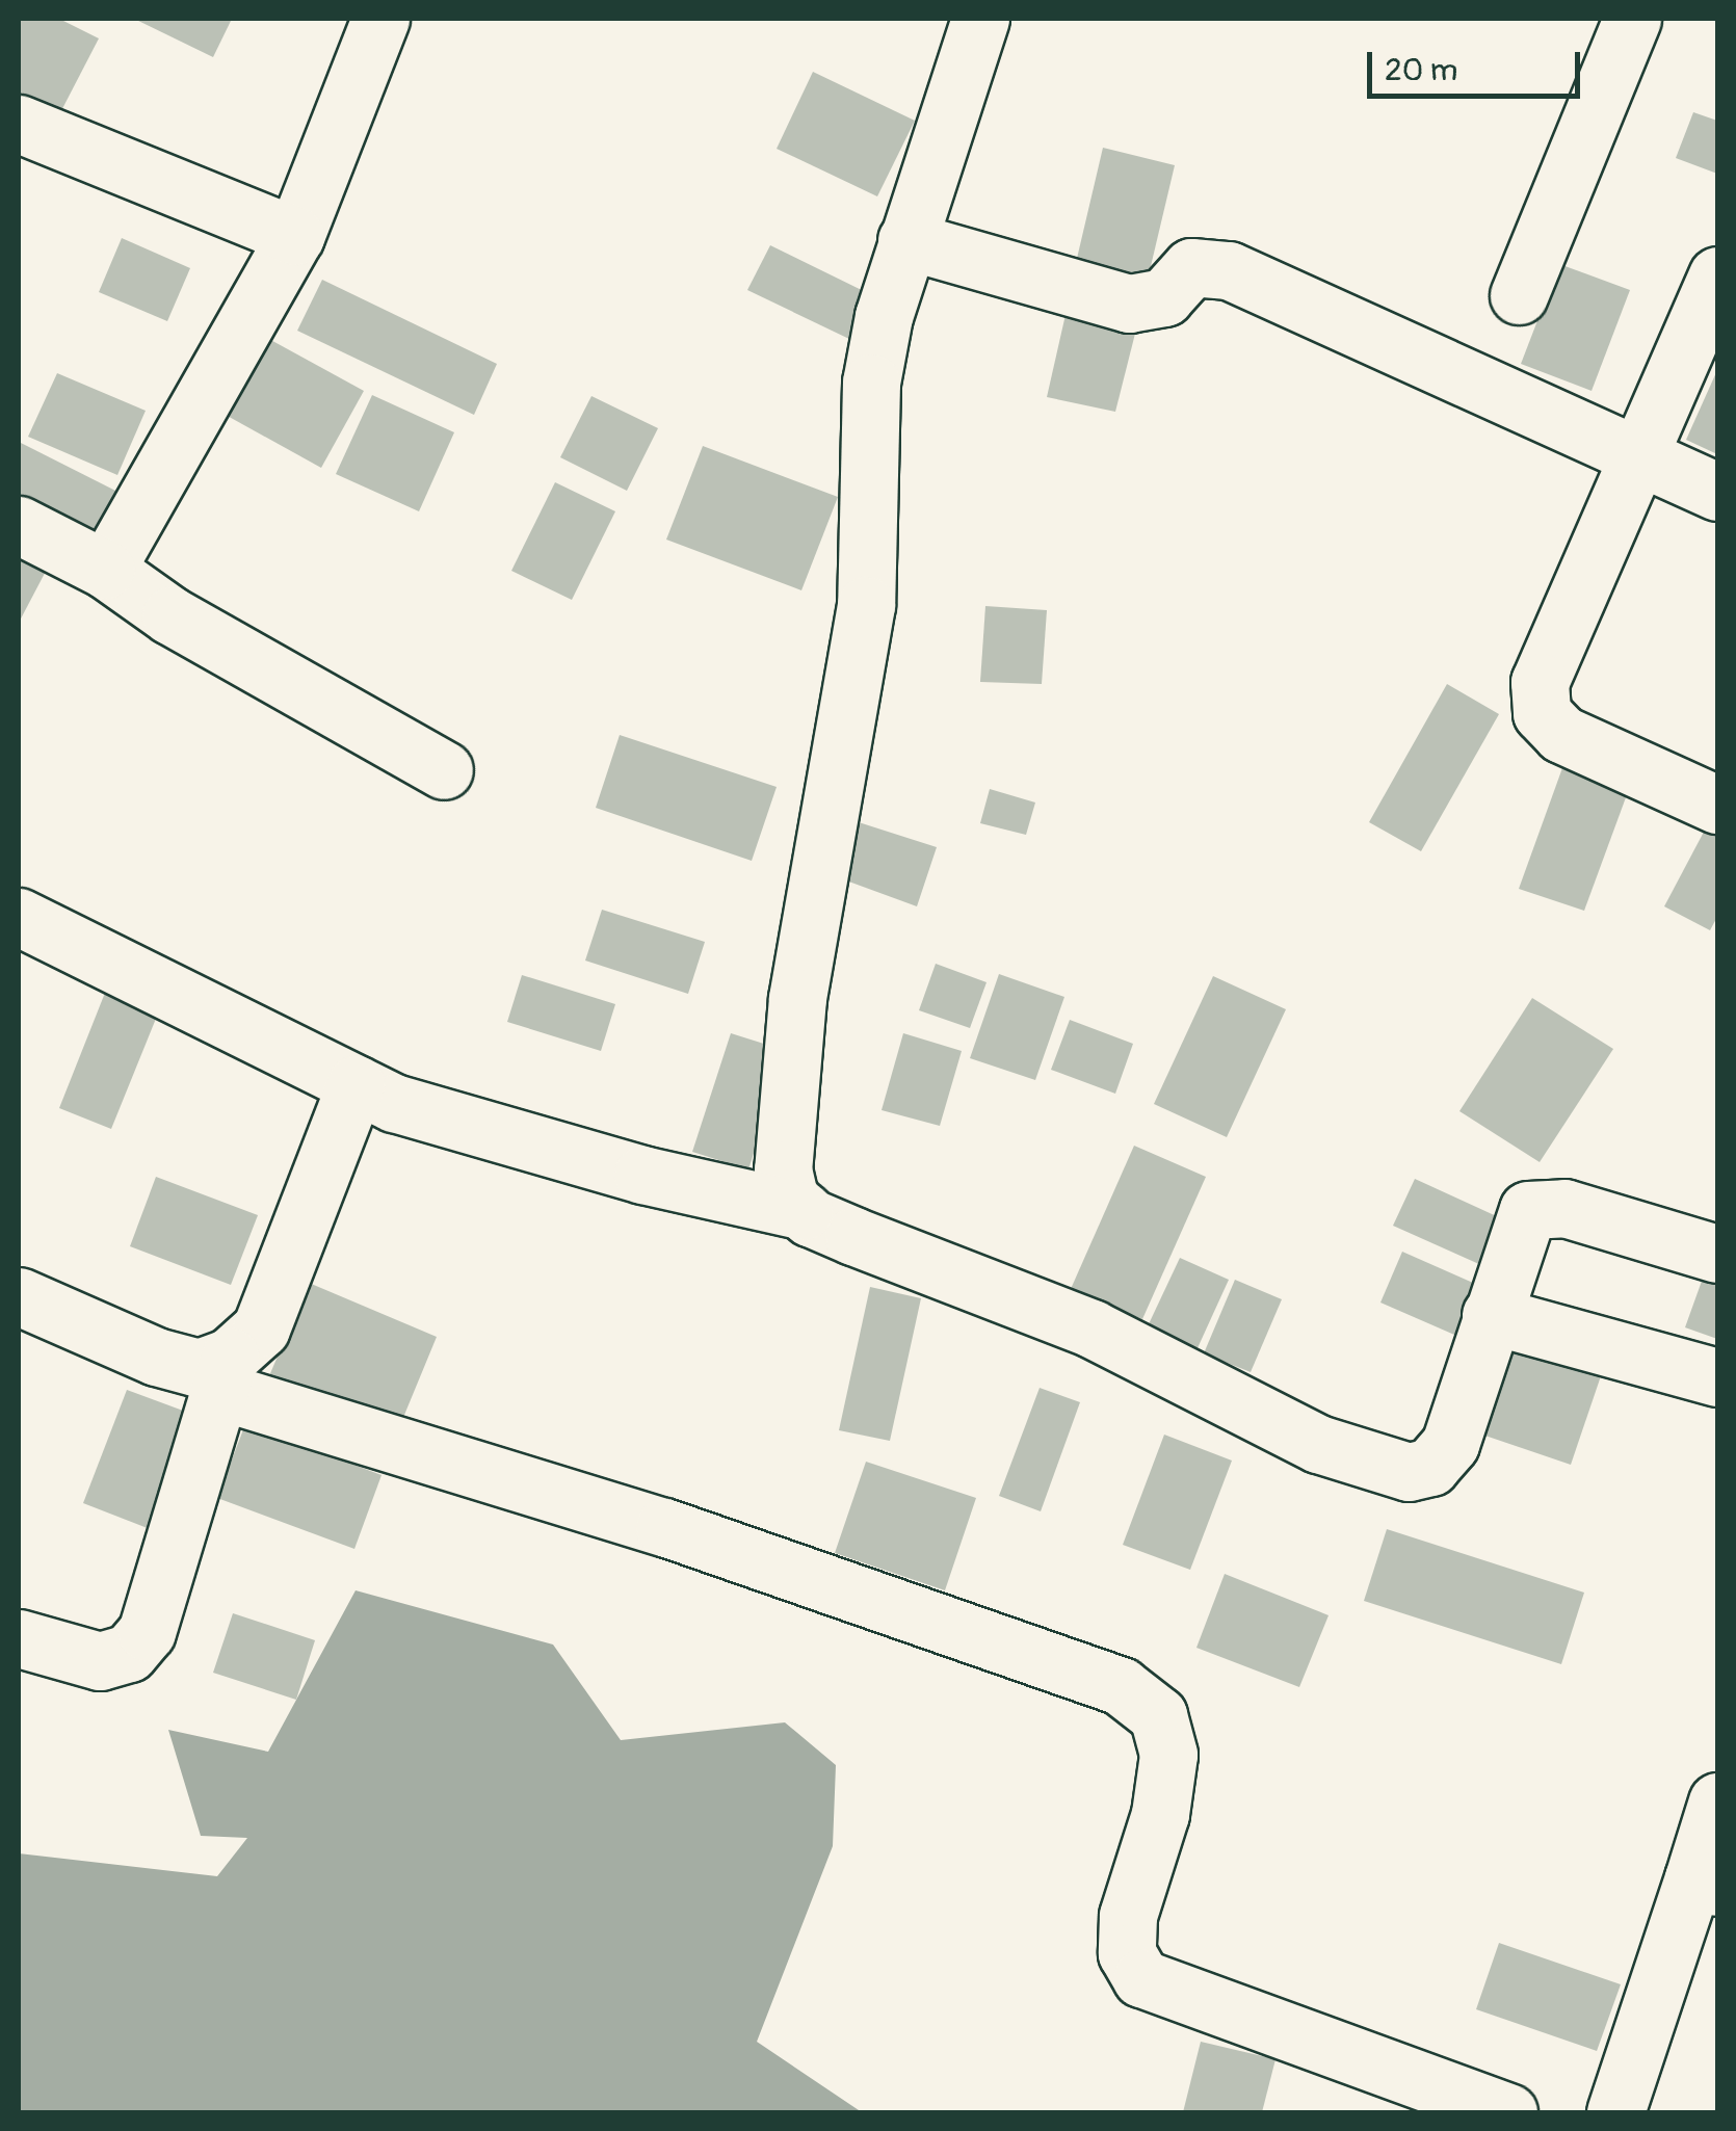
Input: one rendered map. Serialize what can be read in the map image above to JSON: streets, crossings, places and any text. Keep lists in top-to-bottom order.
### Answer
{
  "scale_bar": "20 m"
}
